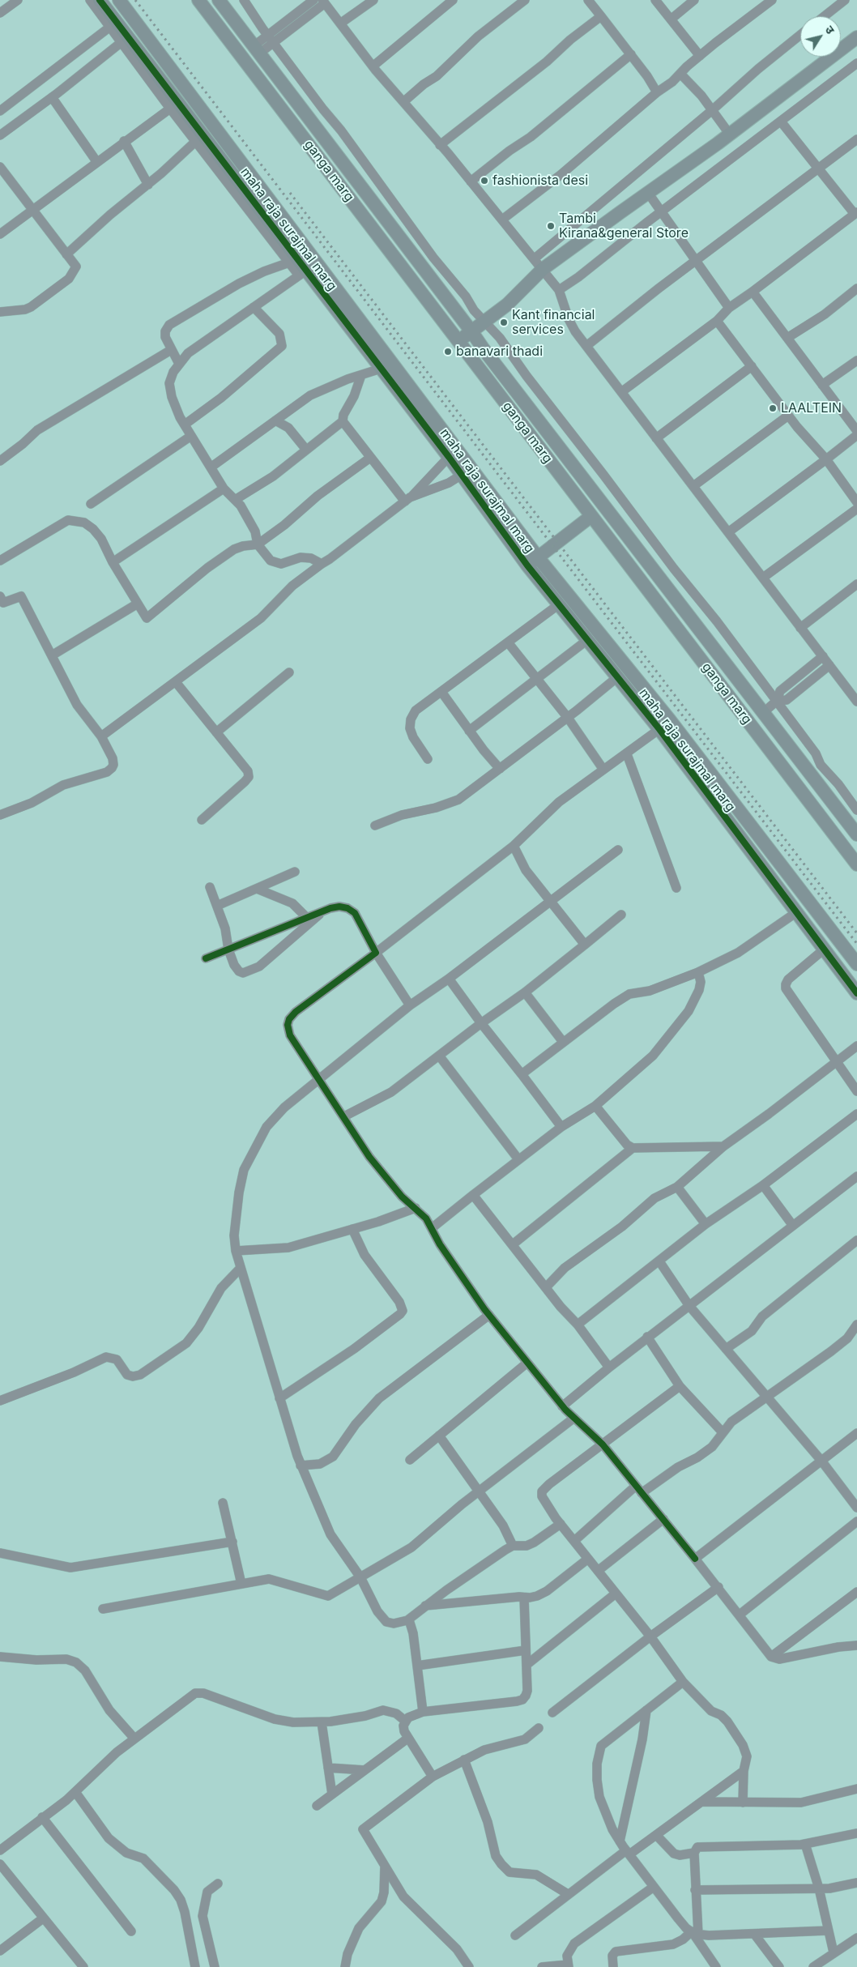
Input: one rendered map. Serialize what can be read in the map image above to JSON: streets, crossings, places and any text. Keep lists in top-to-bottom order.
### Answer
{
  "streets": {
    "street": ["ganga marg", "maha raja surajmal marg"]
  },
  "places": [
    "fashionista desi",
    "Tambi Kirana&general Store",
    "Kant financial services",
    "banavari thadi",
    "LAALTEIN"
  ],
  "north": "top right"
}
